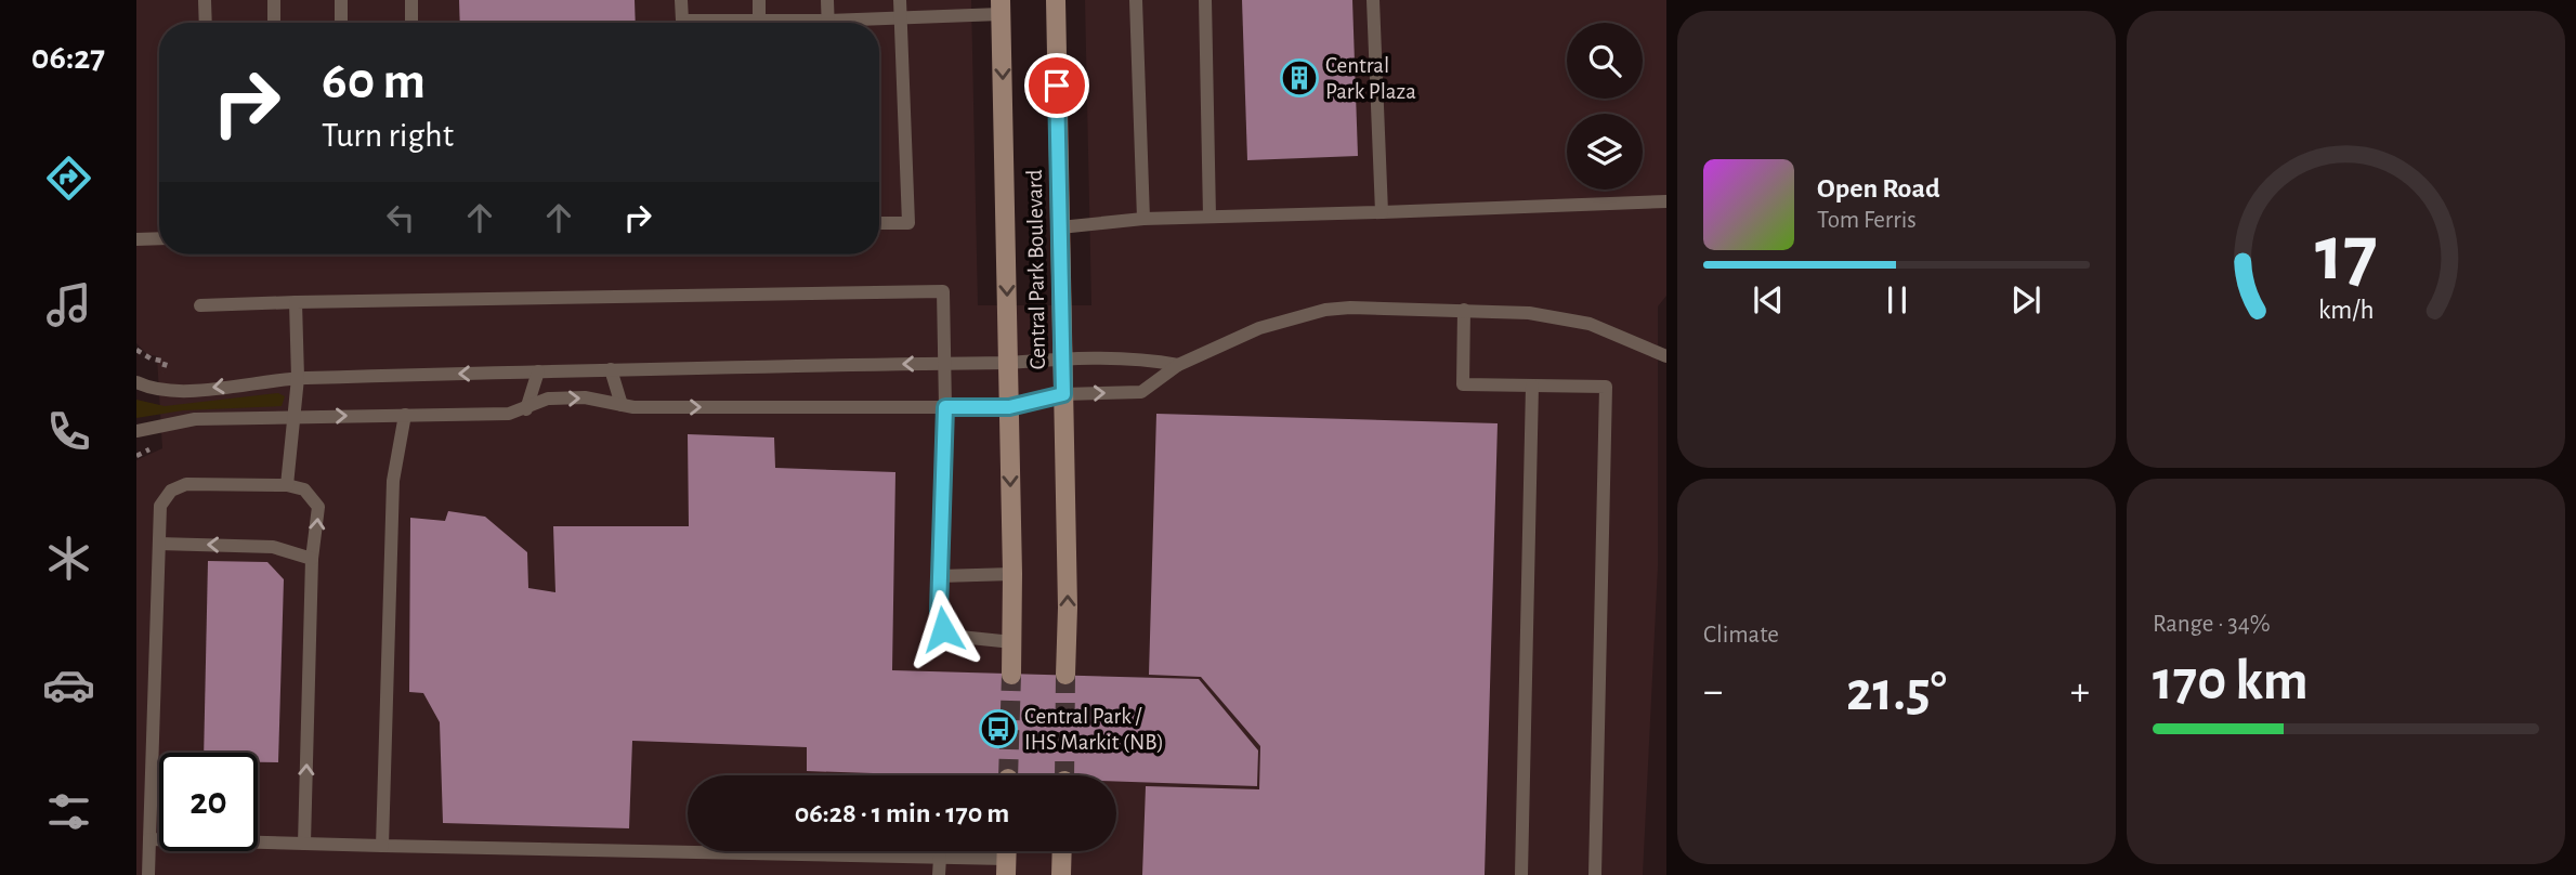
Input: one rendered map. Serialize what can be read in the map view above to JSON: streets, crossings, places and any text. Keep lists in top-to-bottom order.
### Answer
{
  "streets": {
    "street": ["Central Park Boulevard"]
  },
  "places": {
    "building": ["Central Park Plaza"],
    "bus stop": ["Central Park / IHS Markit (NB)"]
  },
  "page": {
    "tabs": "06:27",
    "turn": ["60 m", "Turn right"],
    "song": ["Open Road", "Tom Ferris"],
    "tile": [
      "Climate",
      ["Range · 34%", "170 km"]
    ],
    "heat": ["−", "21.5°", "+"],
    "limit": "20",
    "trip": "06:28 · 1 min · 170 m",
    "gauge": ["17", "km/h"]
  }
}
